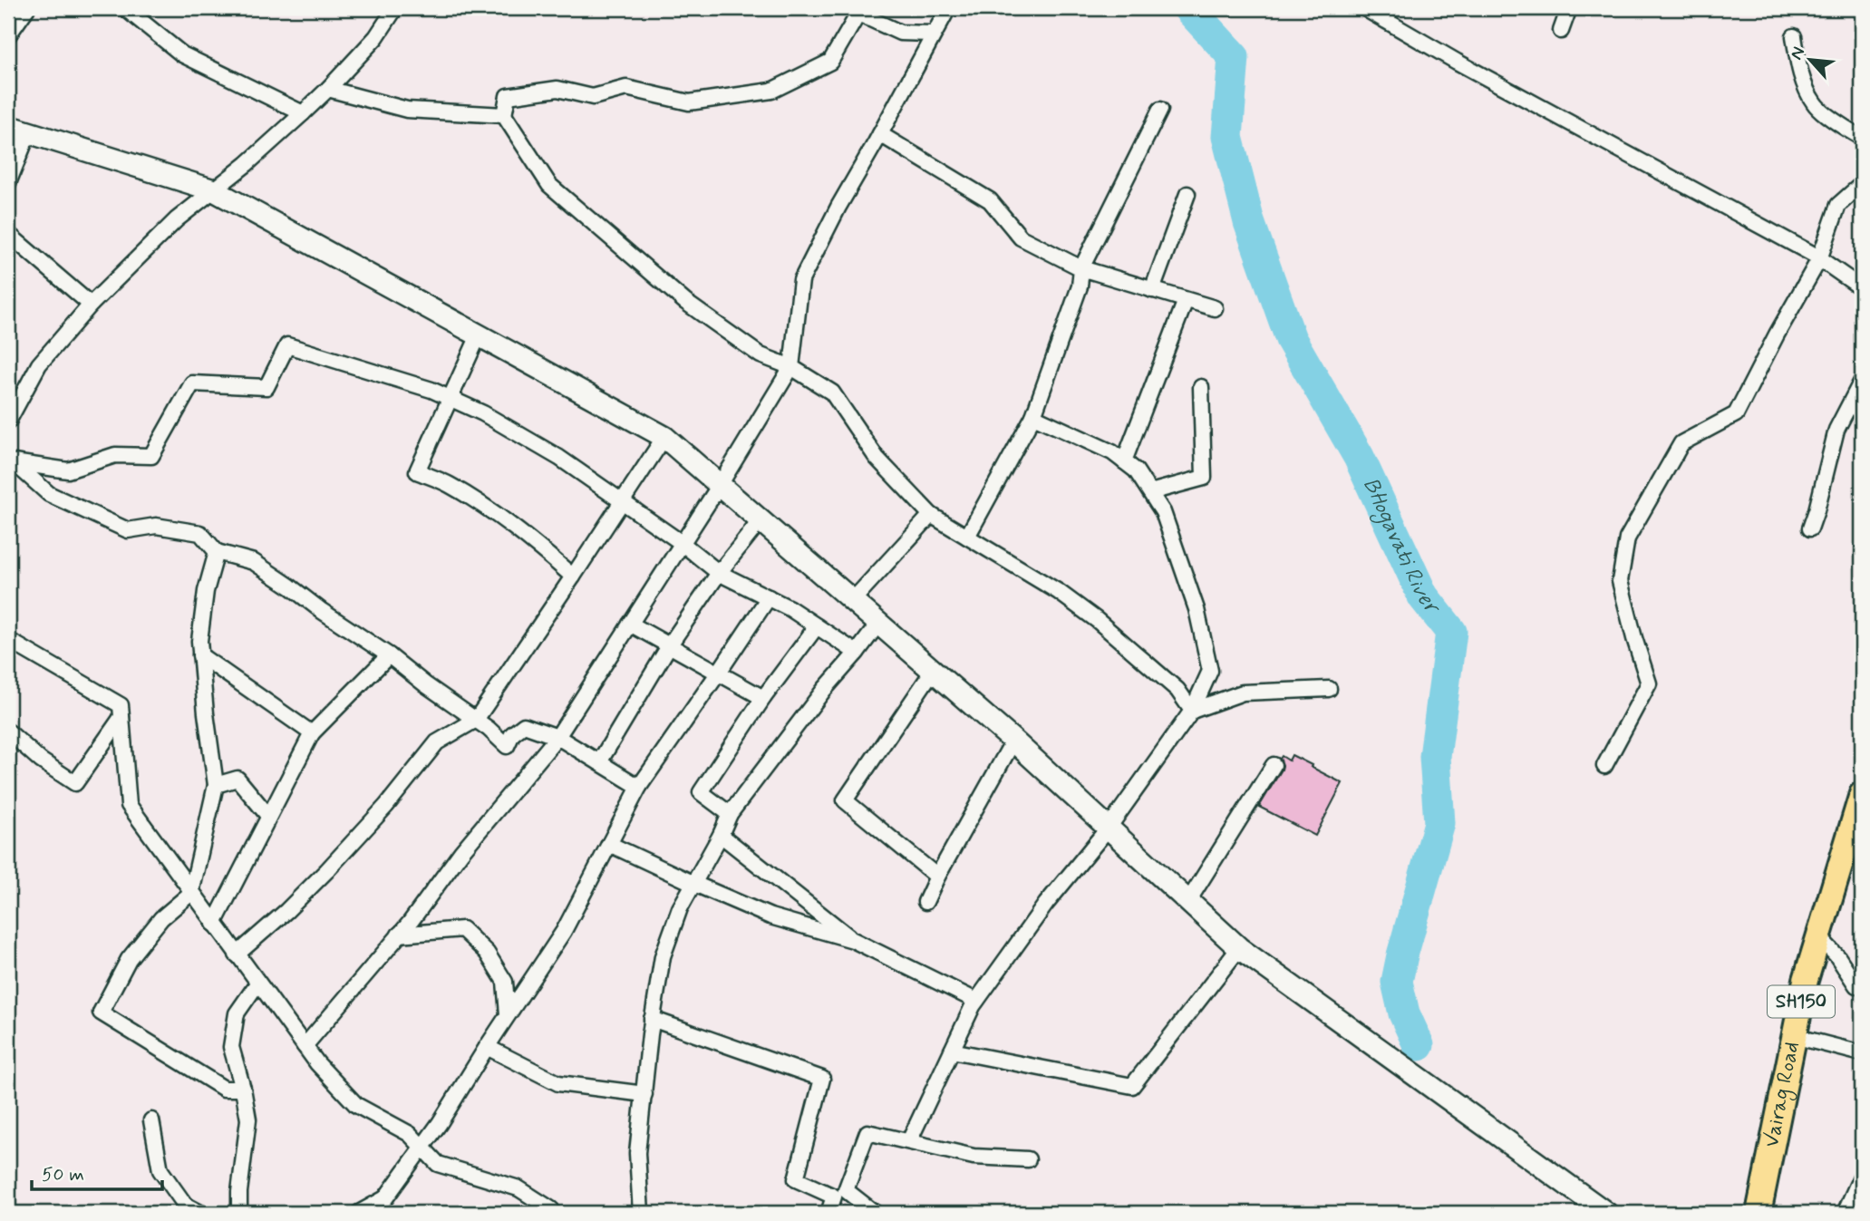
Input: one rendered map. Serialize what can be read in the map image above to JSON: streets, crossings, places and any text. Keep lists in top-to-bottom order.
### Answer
{
  "streets": {
    "main road": ["SH150", "Vairag Road"]
  },
  "water": ["BHogavati River"],
  "scale_bar": "50 m",
  "north": "top left"
}
